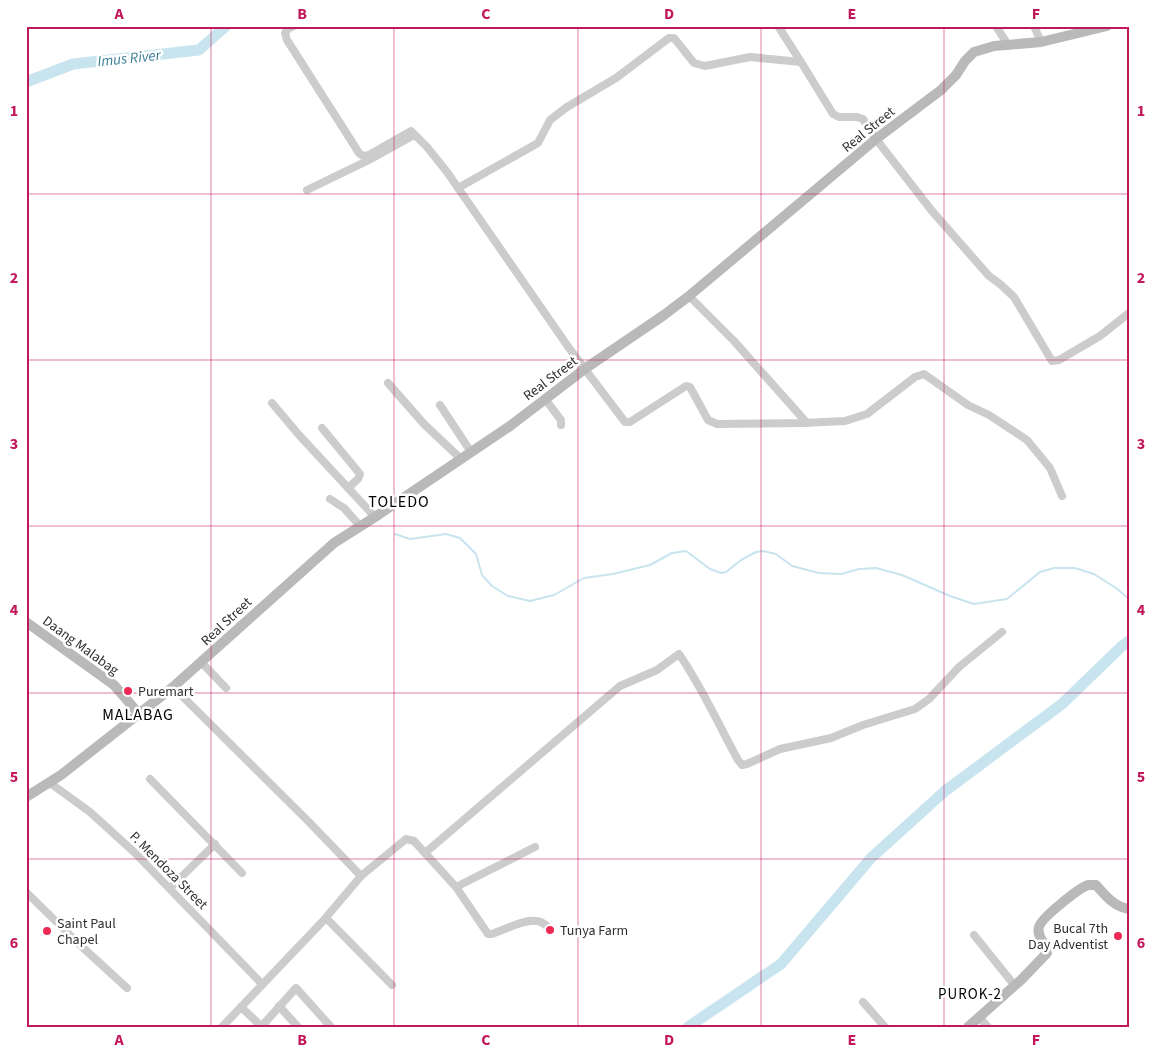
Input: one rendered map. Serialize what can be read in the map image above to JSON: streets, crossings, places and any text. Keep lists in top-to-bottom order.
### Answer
{
  "streets": {
    "street": ["Real Street", "Daang Malabag", "P. Mendoza Street"]
  },
  "crossings": [
    ["Real Street", "Daang Malabag"],
    ["Real Street", "P. Mendoza Street"]
  ],
  "districts": ["TOLEDO", "MALABAG", "PUROK-2"],
  "water": ["Imus River"],
  "places": [
    "Puremart",
    "Tunya Farm",
    "Saint Paul Chapel",
    "Bucal 7th Day Adventist"
  ],
  "grid": {
    "columns": [
      "A",
      "B",
      "C",
      "D",
      "E",
      "F"
    ],
    "rows": [
      "1",
      "2",
      "3",
      "4",
      "5",
      "6"
    ]
  }
}
